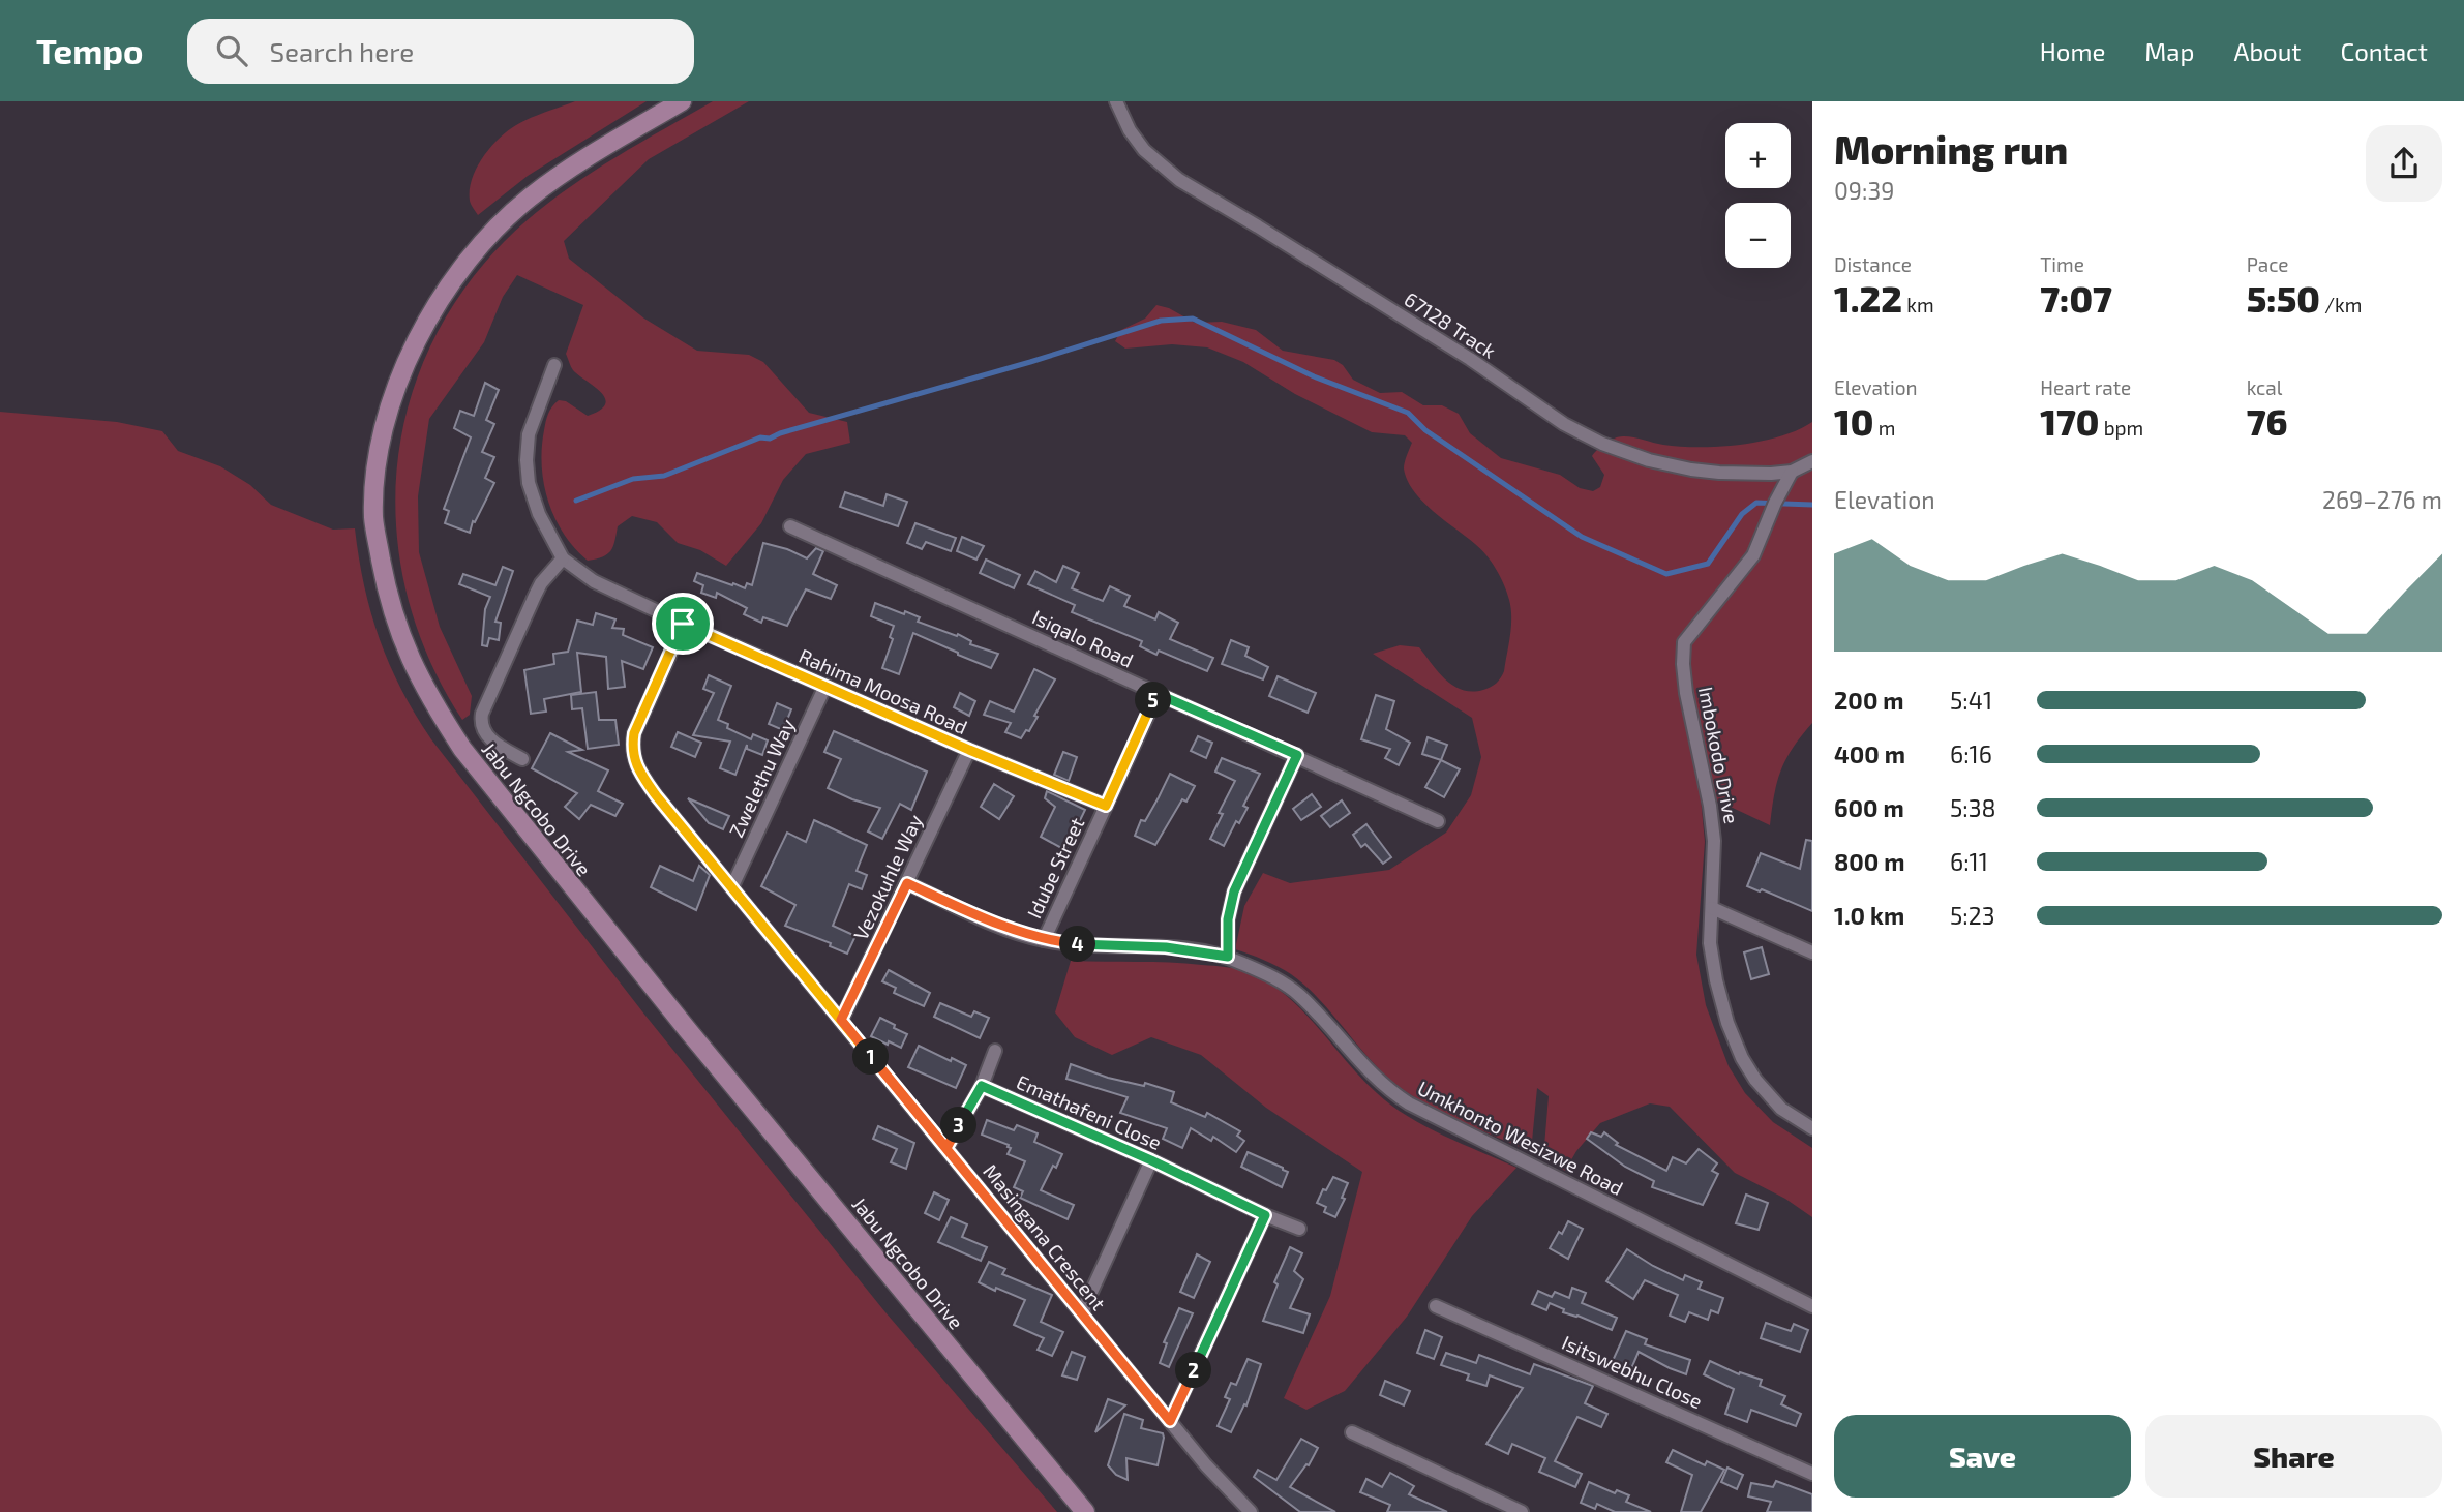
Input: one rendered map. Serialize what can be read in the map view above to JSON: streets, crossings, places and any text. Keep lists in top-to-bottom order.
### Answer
{
  "streets": {
    "main road": ["Jabu Ngcobo Drive"],
    "street": [
      "67128 Track",
      "Isiqalo Road",
      "Rahima Moosa Road",
      "Imbokodo Drive",
      "Zwelethu Way",
      "Idube Street",
      "Vezokuhle Way",
      "Emathafeni Close",
      "Umkhonto Wesizwe Road",
      "Masingana Crescent",
      "Isitswebhu Close"
    ]
  },
  "crossings": [
    ["67128 Track", "Imbokodo Drive"],
    ["Isiqalo Road", "Idube Street"],
    ["Rahima Moosa Road", "Zwelethu Way"],
    ["Rahima Moosa Road", "Idube Street"],
    ["Rahima Moosa Road", "Vezokuhle Way"],
    ["Rahima Moosa Road", "Masingana Crescent"],
    ["Zwelethu Way", "Masingana Crescent"],
    ["Idube Street", "Umkhonto Wesizwe Road"],
    ["Vezokuhle Way", "Umkhonto Wesizwe Road"],
    ["Vezokuhle Way", "Masingana Crescent"]
  ],
  "page": {
    "header": "Tempo",
    "search": "Search here",
    "nav": [
      "Home",
      "Map",
      "About",
      "Contact"
    ],
    "heading": ["Morning run", "09:39"],
    "map_buttons": ["+", "−"],
    "stats": [
      ["Distance", "1.22 km"],
      ["Time", "7:07"],
      ["Pace", "5:50 /km"],
      ["Elevation", "10 m"],
      ["Heart rate", "170 bpm"],
      ["kcal", "76"]
    ],
    "chart": ["Elevation", "269–276 m"],
    "list": [
      {
        "name": "200 m",
        "note": "5:41"
      },
      {
        "name": "400 m",
        "note": "6:16"
      },
      {
        "name": "600 m",
        "note": "5:38"
      },
      {
        "name": "800 m",
        "note": "6:11"
      },
      {
        "name": "1.0 km",
        "note": "5:23"
      }
    ],
    "pins": [
      "5",
      "4",
      "1",
      "3",
      "2"
    ],
    "buttons": ["Save", "Share"]
  }
}
